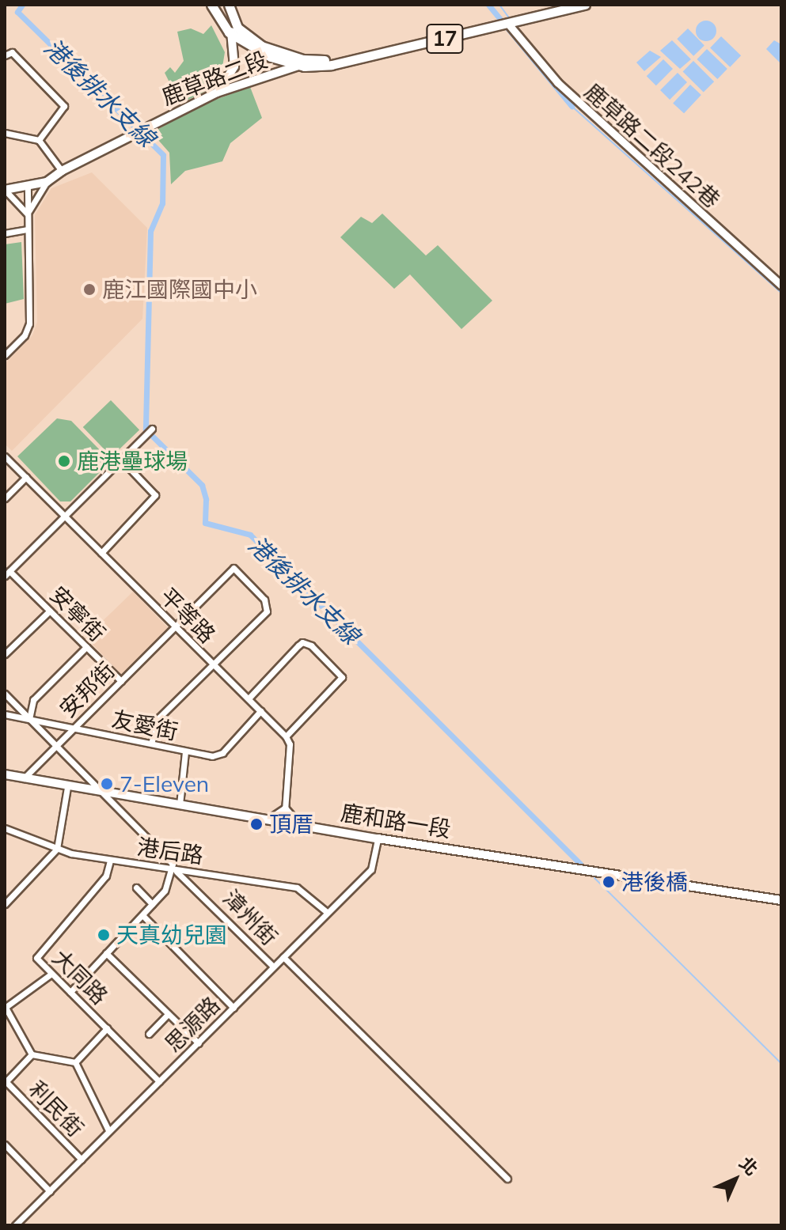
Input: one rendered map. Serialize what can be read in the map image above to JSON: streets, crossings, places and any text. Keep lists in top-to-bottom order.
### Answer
{
  "streets": {
    "main road": ["17", "鹿草路二段", "鹿和路一段"],
    "street": [
      "鹿草路二段242巷",
      "安寧街",
      "平等路",
      "安邦街",
      "友愛街",
      "港后路",
      "漳州街",
      "大同路",
      "思源路",
      "利民街"
    ]
  },
  "crossings": [
    ["17", "鹿草路二段"],
    ["鹿草路二段", "鹿草路二段242巷"],
    ["安寧街", "安邦街"],
    ["平等路", "安邦街"],
    ["平等路", "友愛街"],
    ["安邦街", "友愛街"],
    ["安邦街", "鹿和路一段"],
    ["鹿和路一段", "思源路"],
    ["港后路", "漳州街"],
    ["港后路", "大同路"],
    ["港后路", "思源路"],
    ["漳州街", "思源路"],
    ["大同路", "思源路"],
    ["思源路", "利民街"]
  ],
  "water": ["港後排水支線"],
  "places": [
    "鹿江國際國中小",
    "鹿港壘球場",
    "7-Eleven",
    "頂厝",
    "港後橋",
    "天真幼兒園"
  ],
  "north": "top right"
}
